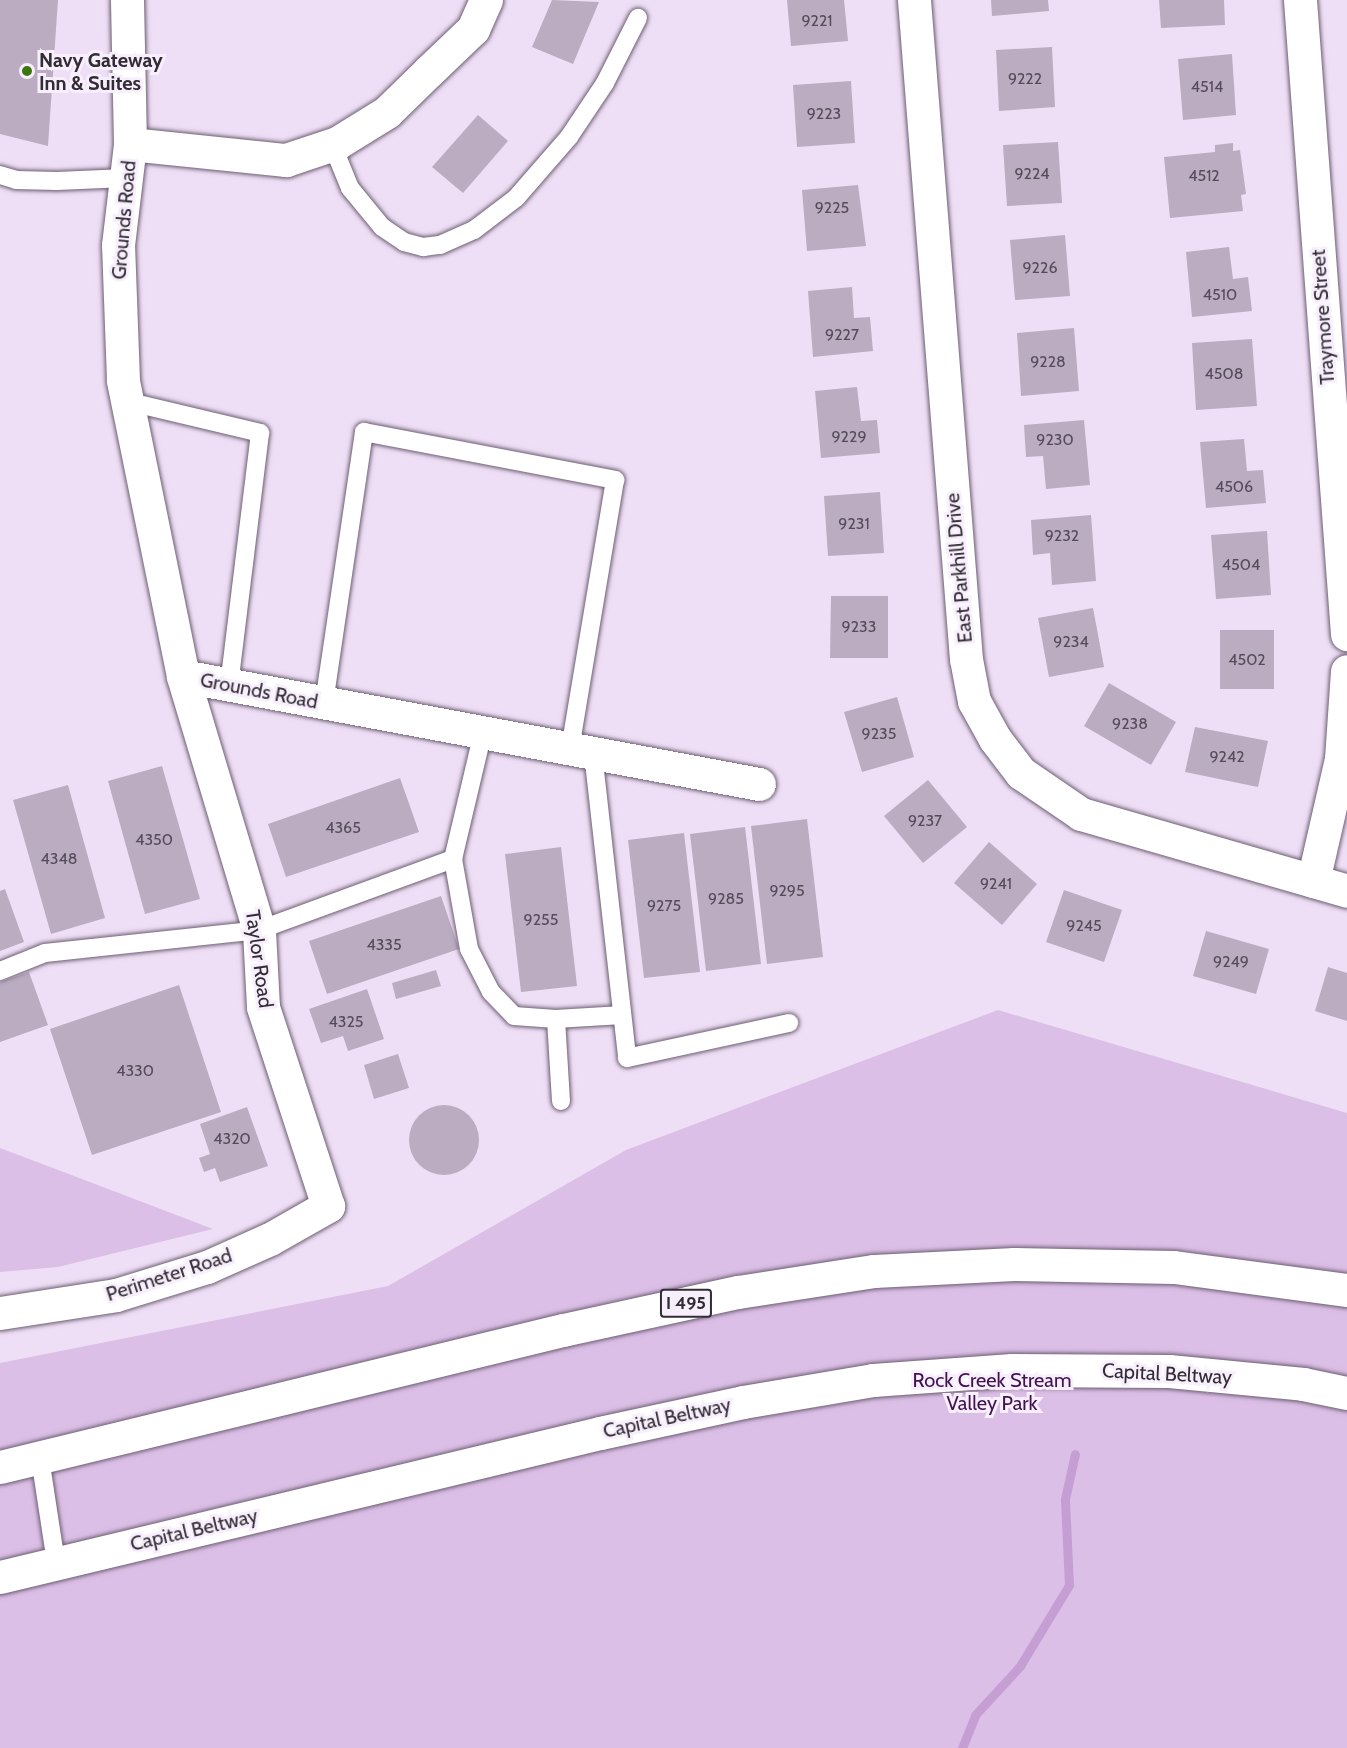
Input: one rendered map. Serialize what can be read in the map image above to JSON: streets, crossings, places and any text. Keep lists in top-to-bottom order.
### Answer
{
  "streets": {
    "main road": [
      "Grounds Road",
      "Traymore Street",
      "East Parkhill Drive",
      "Taylor Road",
      "Perimeter Road",
      "I 495",
      "Capital Beltway"
    ]
  },
  "crossings": [
    ["Grounds Road", "Taylor Road"],
    ["Taylor Road", "Perimeter Road"]
  ],
  "parks": ["Rock Creek Stream Valley Park"],
  "places": ["Navy Gateway Inn & Suites"],
  "house_numbers": [
    "9221",
    "9222",
    "4514",
    "9223",
    "9224",
    "4512",
    "9225",
    "9226",
    "4510",
    "9227",
    "9228",
    "4508",
    "9229",
    "9230",
    "4506",
    "9231",
    "9232",
    "4504",
    "9233",
    "9234",
    "4502",
    "9238",
    "9235",
    "9242",
    "9237",
    "4365",
    "4350",
    "4348",
    "9241",
    "9295",
    "9285",
    "9275",
    "9255",
    "9245",
    "4335",
    "9249",
    "4325",
    "4330",
    "4320"
  ]
}
